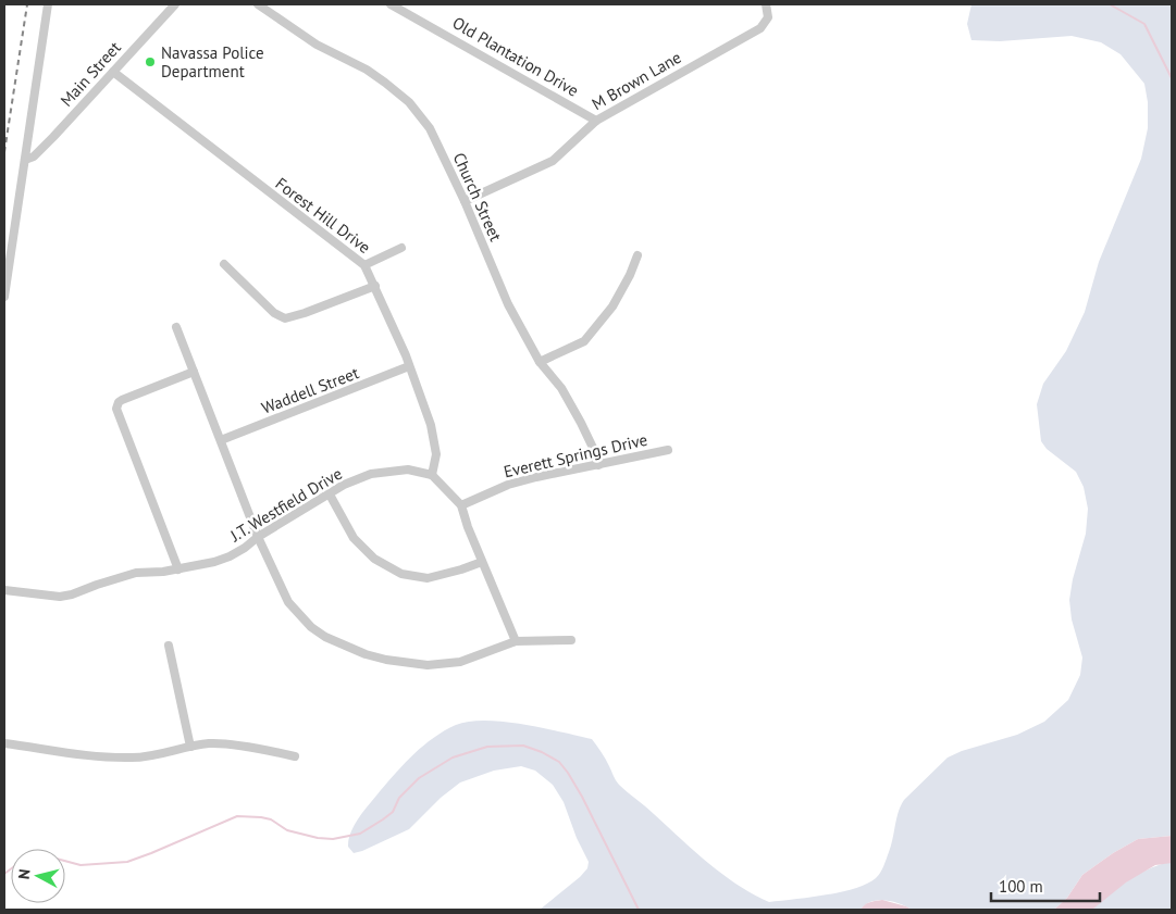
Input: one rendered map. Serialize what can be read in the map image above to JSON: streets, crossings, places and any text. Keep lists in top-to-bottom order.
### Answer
{
  "streets": {
    "street": [
      "Old Plantation Drive",
      "Main Street",
      "M Brown Lane",
      "Church Street",
      "Forest Hill Drive",
      "Waddell Street",
      "Everett Springs Drive",
      "J.T. Westfield Drive"
    ]
  },
  "crossings": [
    ["Old Plantation Drive", "M Brown Lane"],
    ["Main Street", "Forest Hill Drive"],
    ["M Brown Lane", "Church Street"],
    ["Church Street", "Everett Springs Drive"],
    ["Forest Hill Drive", "Waddell Street"],
    ["Forest Hill Drive", "J.T. Westfield Drive"]
  ],
  "places": ["Navassa Police Department"],
  "scale_bar": "100 m",
  "north": "left"
}
